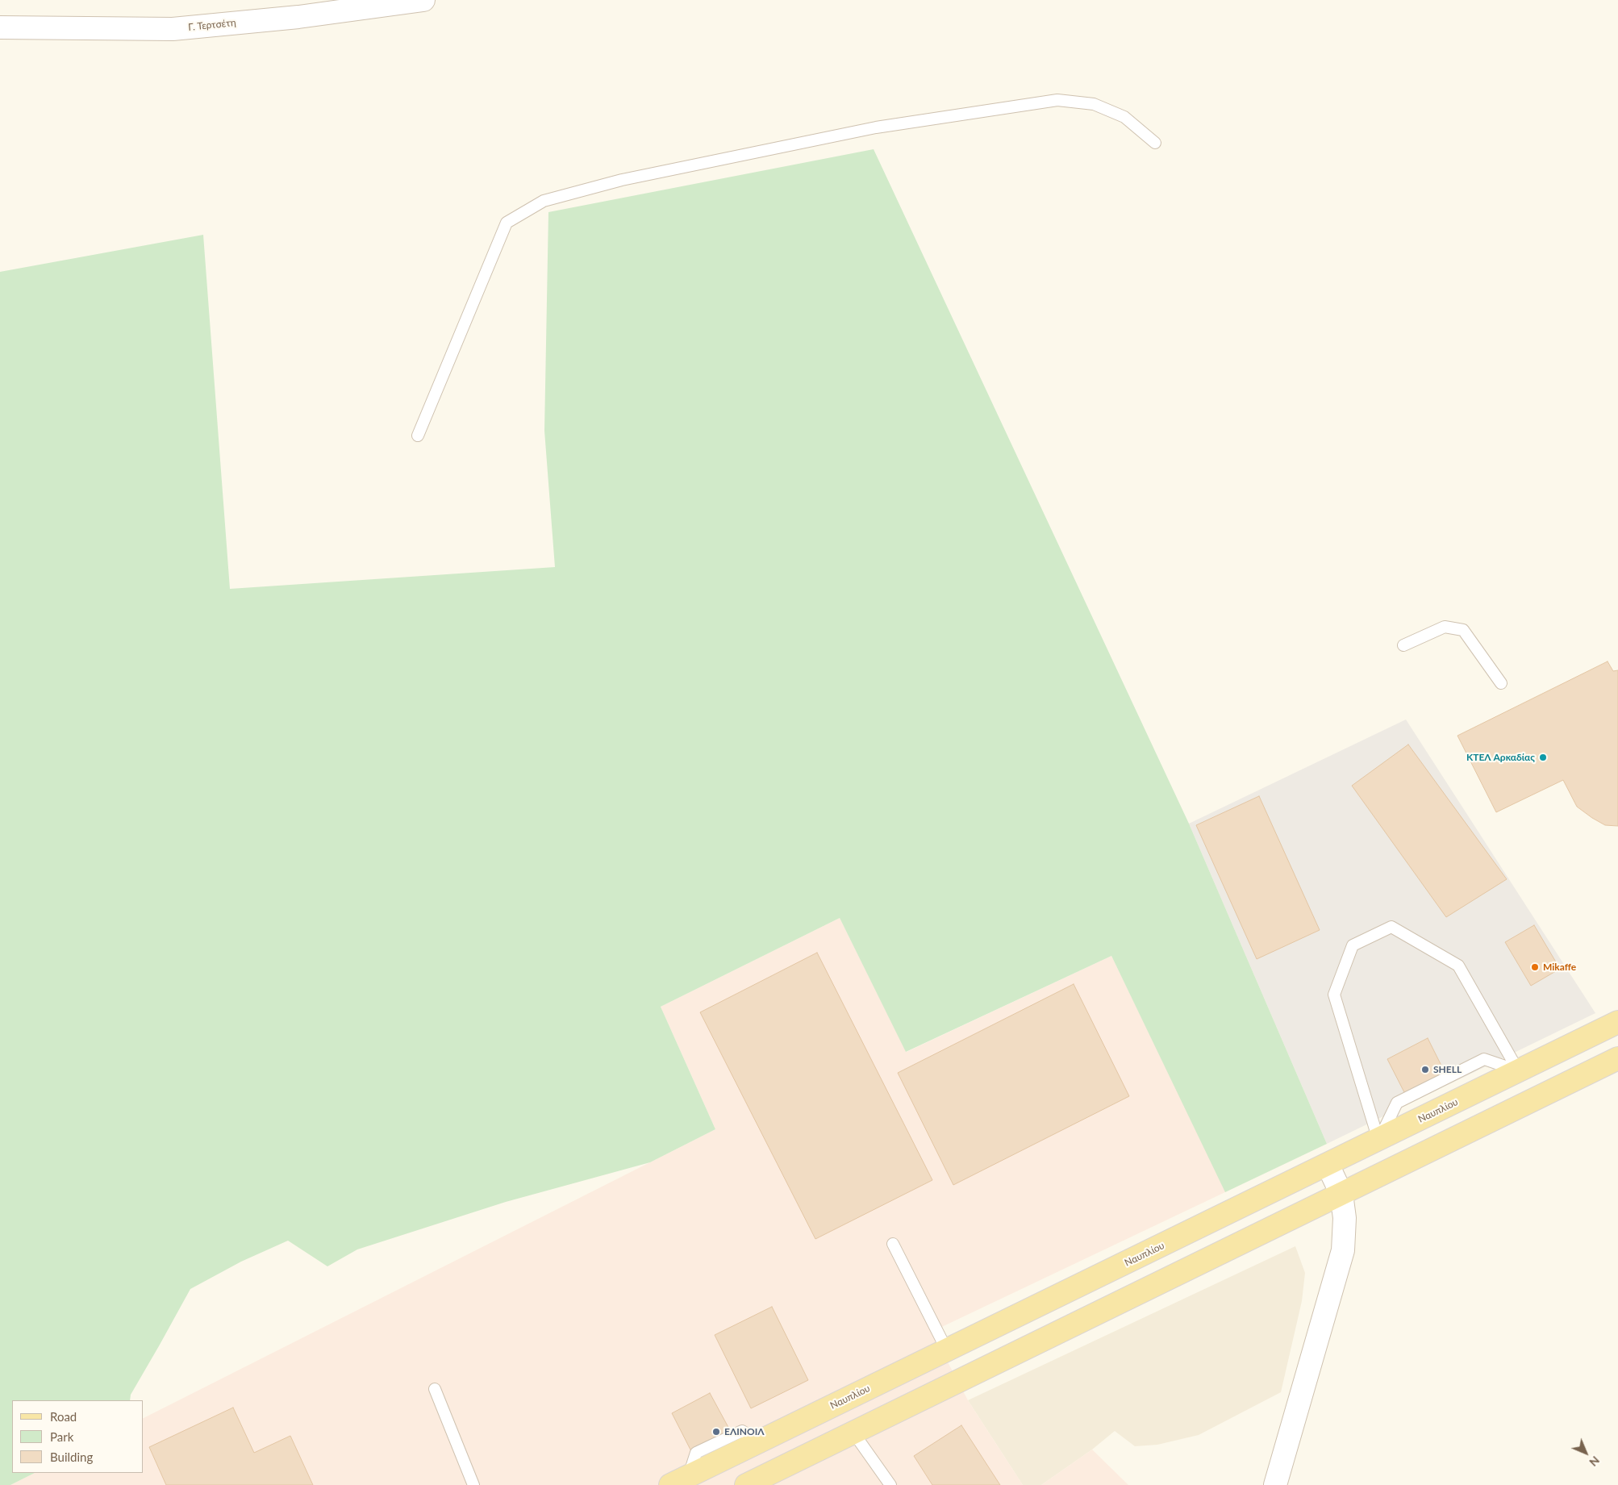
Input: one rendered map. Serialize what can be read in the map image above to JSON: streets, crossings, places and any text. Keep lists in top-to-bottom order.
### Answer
{
  "streets": {
    "main road": ["Ναυπλίου"],
    "street": ["Γ. Τερτσέτη"]
  },
  "places": [
    "ΚΤΕΛ Αρκαδίας",
    "Mikaffe",
    "SHELL",
    "ΕΛΙΝΟΙΛ"
  ],
  "legend": ["Road", "Park", "Building"],
  "north": "bottom right"
}
